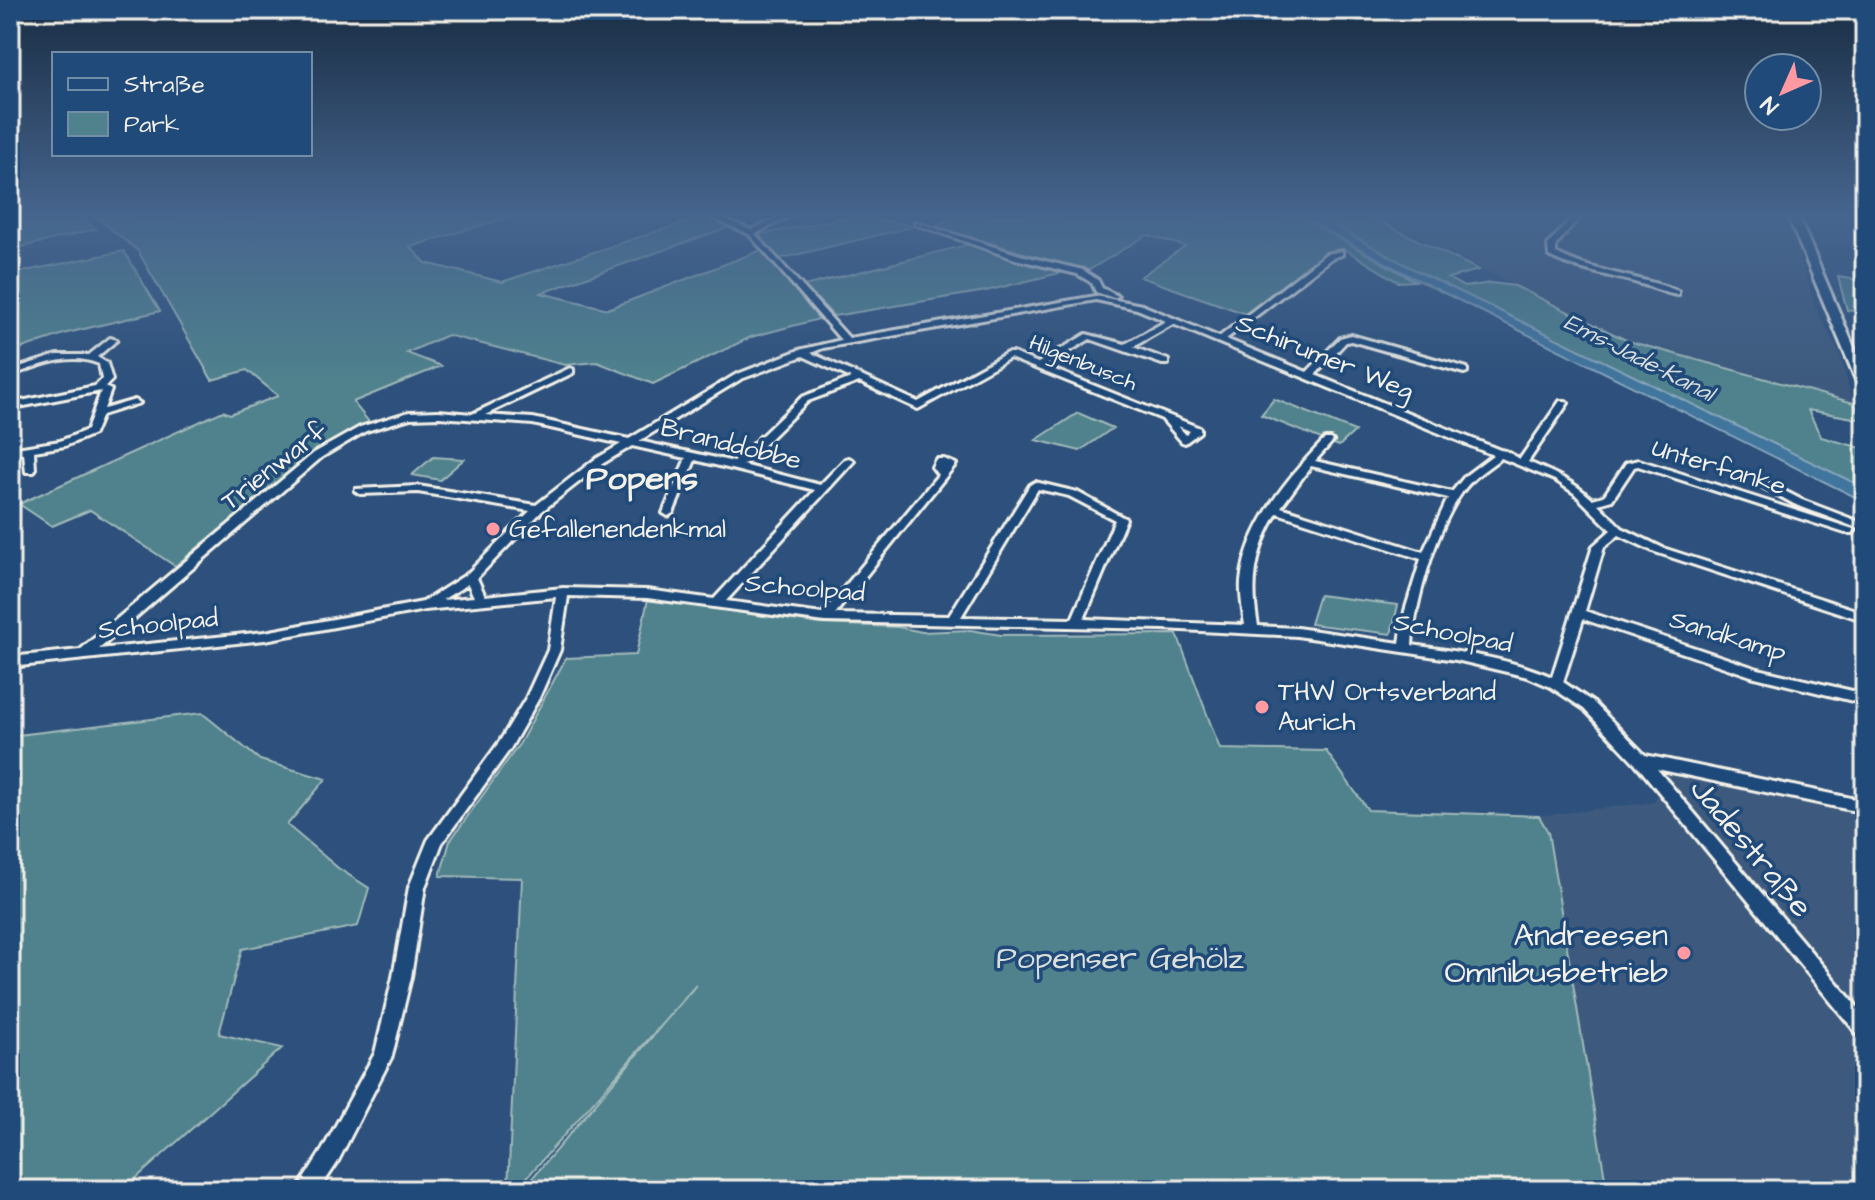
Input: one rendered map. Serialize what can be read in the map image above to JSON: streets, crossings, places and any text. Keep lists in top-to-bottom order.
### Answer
{
  "streets": {
    "street": [
      "Schirumer Weg",
      "Hilgenbusch",
      "Branddobbe",
      "Trienwarf",
      "Unterfanke",
      "Schoolpad",
      "Sandkamp",
      "Jadestraße"
    ]
  },
  "crossings": [
    ["Schirumer Weg", "Hilgenbusch"],
    ["Schirumer Weg", "Branddobbe"],
    ["Schirumer Weg", "Trienwarf"],
    ["Schirumer Weg", "Unterfanke"],
    ["Schirumer Weg", "Schoolpad"],
    ["Branddobbe", "Trienwarf"],
    ["Branddobbe", "Schoolpad"],
    ["Trienwarf", "Schoolpad"],
    ["Schoolpad", "Jadestraße"]
  ],
  "districts": ["Popens"],
  "water": ["Ems-Jade-Kanal"],
  "parks": ["Popenser Gehölz"],
  "places": ["Gefallenendenkmal", "THW Ortsverband Aurich", "Andreesen Omnibusbetrieb"],
  "legend": ["Straße", "Park"],
  "north": "bottom left"
}
